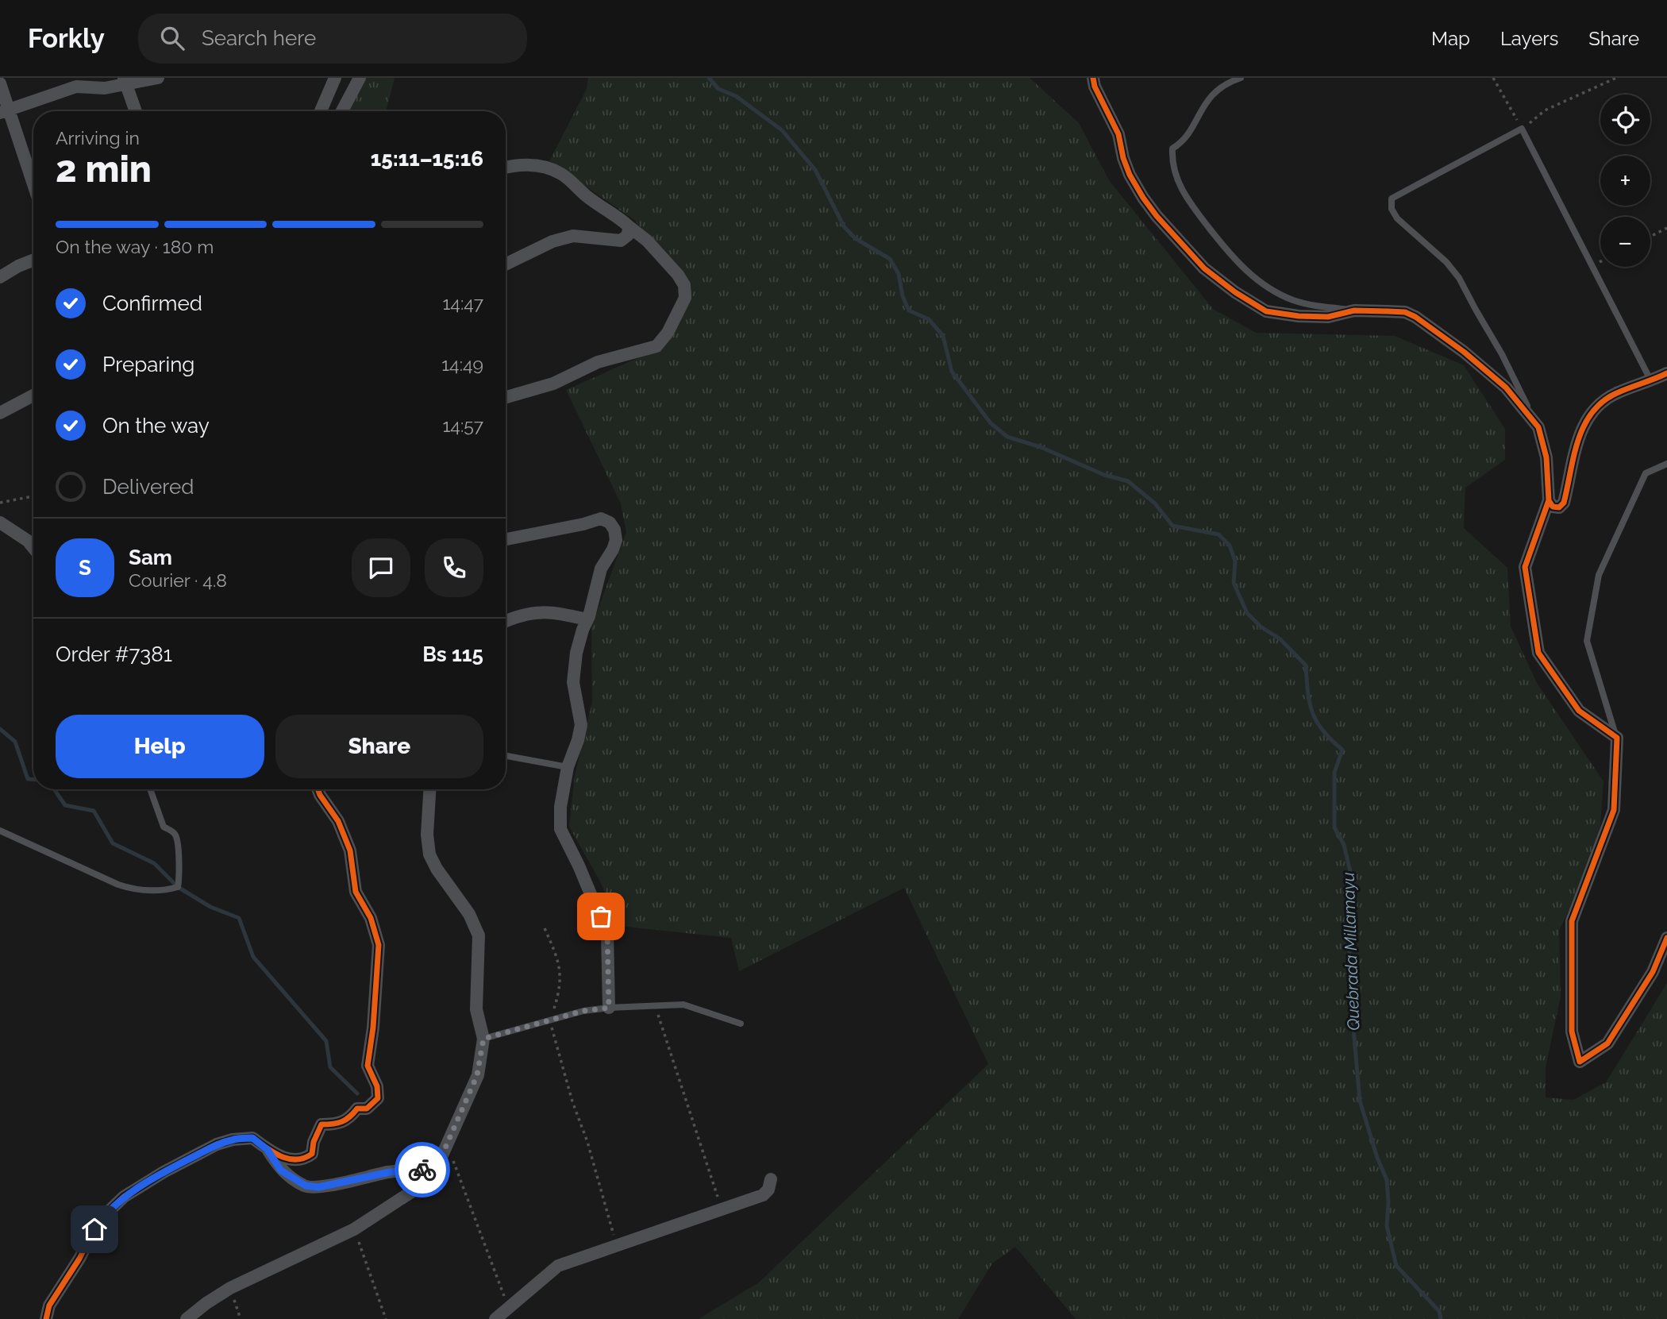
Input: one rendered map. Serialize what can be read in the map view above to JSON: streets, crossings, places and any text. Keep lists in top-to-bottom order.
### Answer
{
  "water": ["Quebrada Millamayu"],
  "page": {
    "header": "Forkly",
    "search": "Search here",
    "nav": ["Map", "Layers", "Share"],
    "map_buttons": ["+", "−"],
    "heading": ["2 min", "Arriving in", "15:11–15:16"],
    "panel": [
      "Sam",
      "Courier · 4.8",
      "Order #7381",
      "Bs 115"
    ],
    "bar": "On the way · 180 m",
    "list": [
      ["Confirmed", "14:47"],
      ["Preparing", "14:49"],
      ["On the way", "14:57"],
      "Delivered"
    ],
    "round": "S",
    "buttons": ["Help", "Share"]
  }
}
